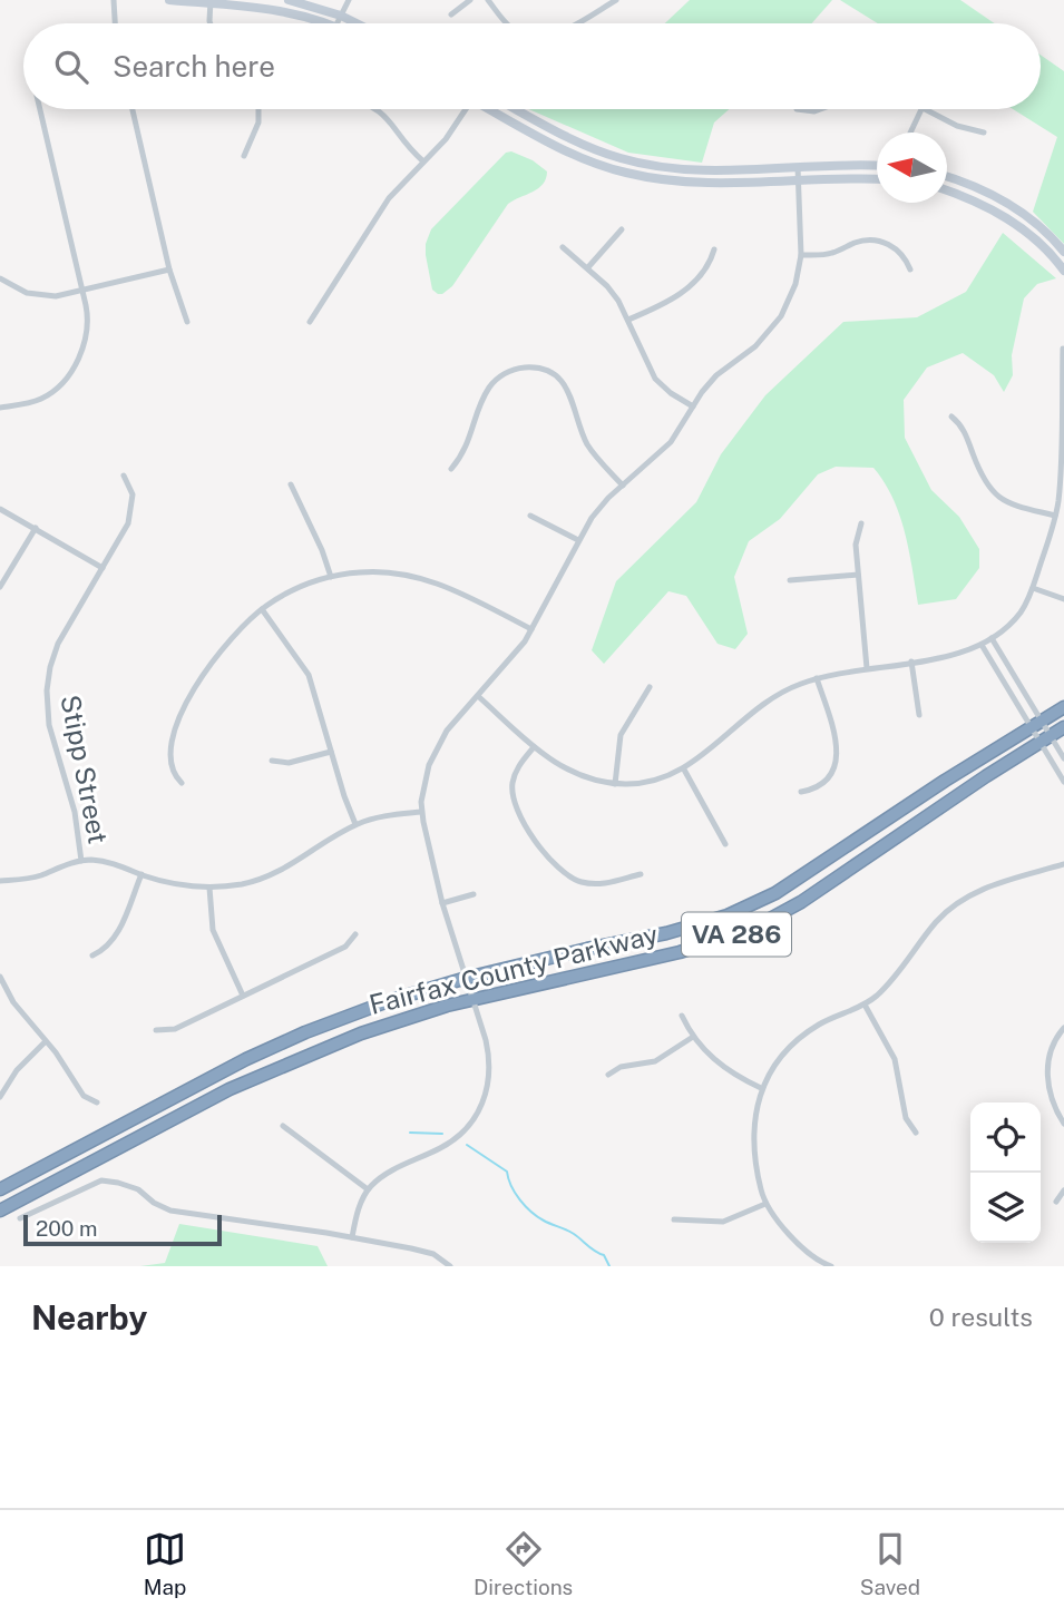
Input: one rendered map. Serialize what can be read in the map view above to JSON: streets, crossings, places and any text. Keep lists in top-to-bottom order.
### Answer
{
  "streets": {
    "highway": ["VA 286", "Fairfax County Parkway"],
    "street": ["Stipp Street"]
  },
  "scale_bar": "200 m",
  "north": "left",
  "page": {
    "search": "Search here",
    "scale": "200 m",
    "heading": ["Nearby", "0 results"],
    "nav": ["Map", "Directions", "Saved"]
  }
}
